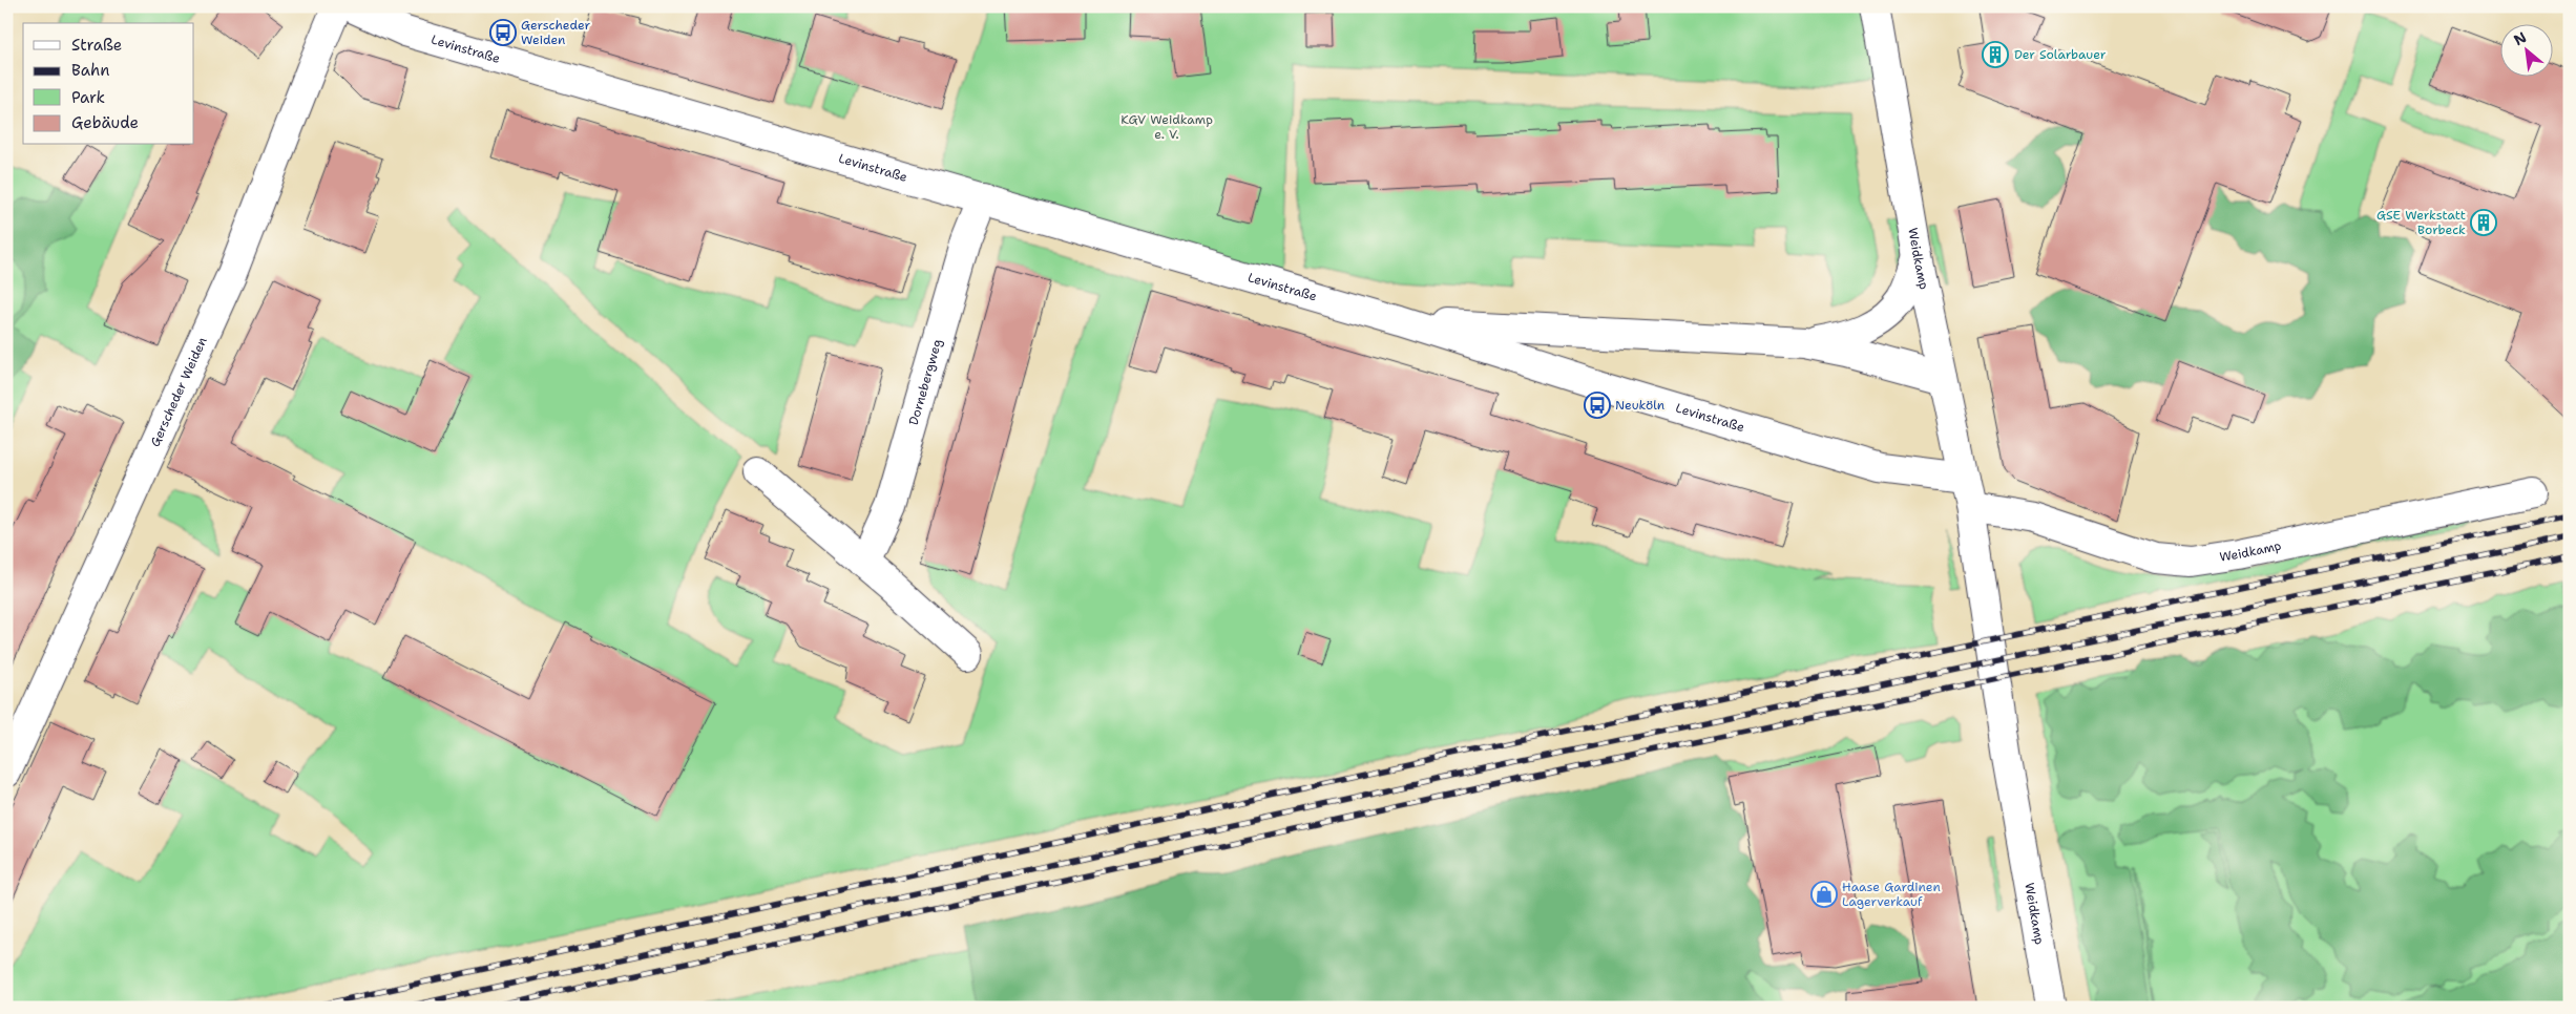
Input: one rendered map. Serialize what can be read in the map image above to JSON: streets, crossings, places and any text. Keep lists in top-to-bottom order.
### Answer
{
  "streets": {
    "street": [
      "Levinstraße",
      "Weidkamp",
      "Dornebergweg",
      "Gerscheder Weiden"
    ]
  },
  "crossings": [
    ["Levinstraße", "Weidkamp"],
    ["Levinstraße", "Dornebergweg"]
  ],
  "parks": ["KGV Weidkamp e. V."],
  "places": {
    "bus stop": ["Gerscheder Weiden", "Neuköln"],
    "building": ["Der Solarbauer", "GSE Werkstatt Borbeck"],
    "shop": ["Haase Gardinen Lagerverkauf"]
  },
  "legend": [
    "Straße",
    "Bahn",
    "Park",
    "Gebäude"
  ],
  "north": "top left"
}
